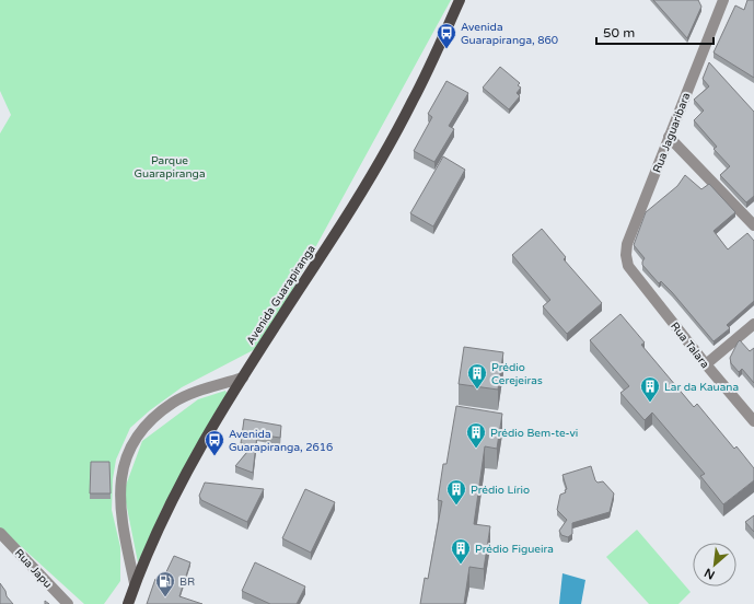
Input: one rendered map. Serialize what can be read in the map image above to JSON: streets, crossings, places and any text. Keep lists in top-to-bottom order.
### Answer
{
  "streets": {
    "main road": ["Avenida Guarapiranga"],
    "street": ["Rua Jaguaribara", "Rua Talara", "Rua Japu"]
  },
  "crossings": [
    ["Rua Jaguaribara", "Rua Talara"]
  ],
  "parks": ["Parque Guarapiranga"],
  "places": {
    "bus stop": ["Avenida Guarapiranga, 860", "Avenida Guarapiranga, 2616"],
    "building": [
      "Prédio Cerejeiras",
      "Lar da Kauana",
      "Prédio Bem-te-vi",
      "Prédio Lírio",
      "Prédio Figueira"
    ],
    "fuel station": ["BR"]
  },
  "scale_bar": "50 m",
  "north": "bottom left"
}
